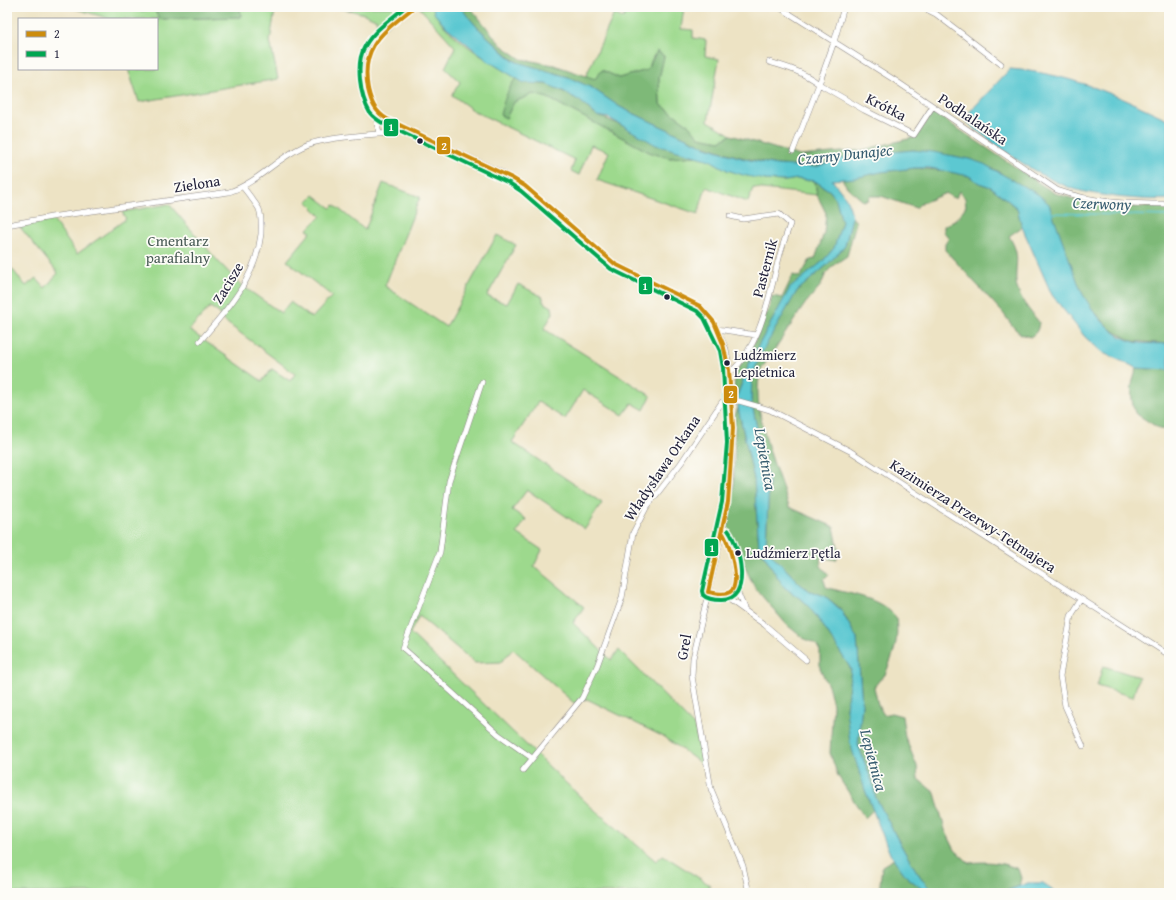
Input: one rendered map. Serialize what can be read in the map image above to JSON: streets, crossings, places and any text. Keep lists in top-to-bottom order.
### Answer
{
  "streets": {
    "street": [
      "Krótka",
      "Podhalańska",
      "Zielona",
      "Pasternik",
      "Zacisze",
      "Władysława Orkana",
      "Kazimierza Przerwy-Tetmajera",
      "Grel"
    ]
  },
  "crossings": [
    ["Krótka", "Podhalańska"],
    ["Zielona", "Zacisze"],
    ["Władysława Orkana", "Kazimierza Przerwy-Tetmajera"],
    ["Władysława Orkana", "Grel"],
    ["Kazimierza Przerwy-Tetmajera", "Grel"]
  ],
  "water": ["Czarny Dunajec", "Czerwony", "Lepietnica"],
  "parks": ["Cmentarz parafialny"],
  "places": ["Ludźmierz Lepietnica", "Ludźmierz Pętla"],
  "lines": ["transit line 2", "transit line 1"],
  "legend": ["2", "1"]
}
